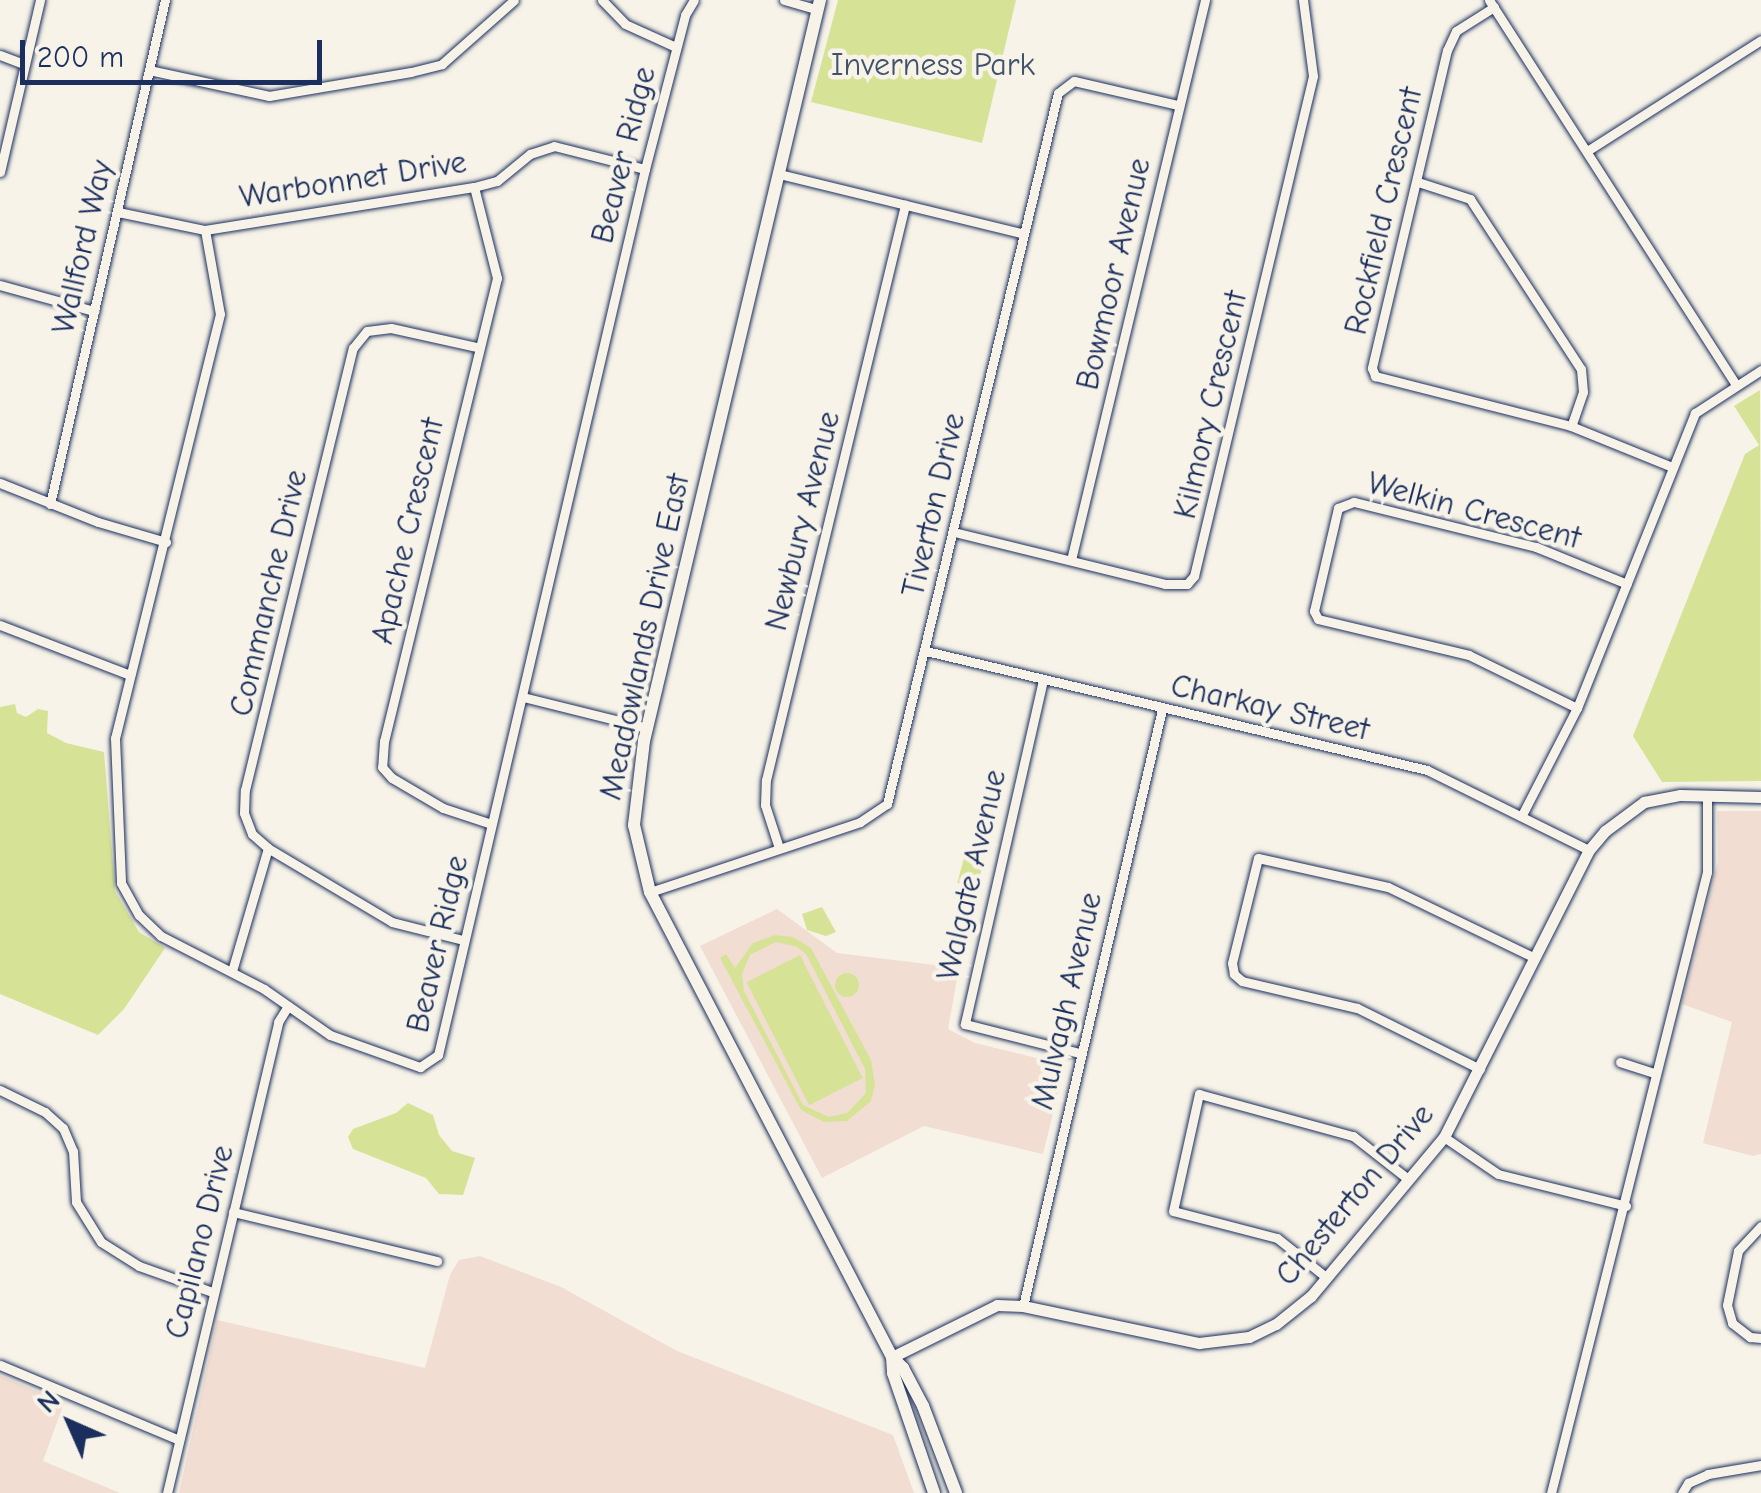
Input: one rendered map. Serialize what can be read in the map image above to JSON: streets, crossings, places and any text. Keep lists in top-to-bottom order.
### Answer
{
  "streets": {
    "main road": ["Meadowlands Drive East"],
    "street": [
      "Beaver Ridge",
      "Warbonnet Drive",
      "Rockfield Crescent",
      "Wallford Way",
      "Bowmoor Avenue",
      "Kilmory Crescent",
      "Tiverton Drive",
      "Welkin Crescent",
      "Newbury Avenue",
      "Apache Crescent",
      "Commanche Drive",
      "Charkay Street",
      "Walgate Avenue",
      "Mulvagh Avenue",
      "Chesterton Drive",
      "Capilano Drive"
    ]
  },
  "crossings": [
    ["Beaver Ridge", "Warbonnet Drive"],
    ["Beaver Ridge", "Apache Crescent"],
    ["Beaver Ridge", "Capilano Drive"],
    ["Warbonnet Drive", "Wallford Way"],
    ["Warbonnet Drive", "Apache Crescent"],
    ["Bowmoor Avenue", "Kilmory Crescent"],
    ["Bowmoor Avenue", "Tiverton Drive"],
    ["Kilmory Crescent", "Tiverton Drive"],
    ["Tiverton Drive", "Newbury Avenue"],
    ["Tiverton Drive", "Meadowlands Drive East"],
    ["Tiverton Drive", "Charkay Street"],
    ["Apache Crescent", "Commanche Drive"],
    ["Meadowlands Drive East", "Chesterton Drive"],
    ["Charkay Street", "Walgate Avenue"],
    ["Charkay Street", "Mulvagh Avenue"],
    ["Charkay Street", "Chesterton Drive"],
    ["Walgate Avenue", "Mulvagh Avenue"],
    ["Mulvagh Avenue", "Chesterton Drive"]
  ],
  "parks": ["Inverness Park"],
  "scale_bar": "200 m",
  "north": "top left"
}
